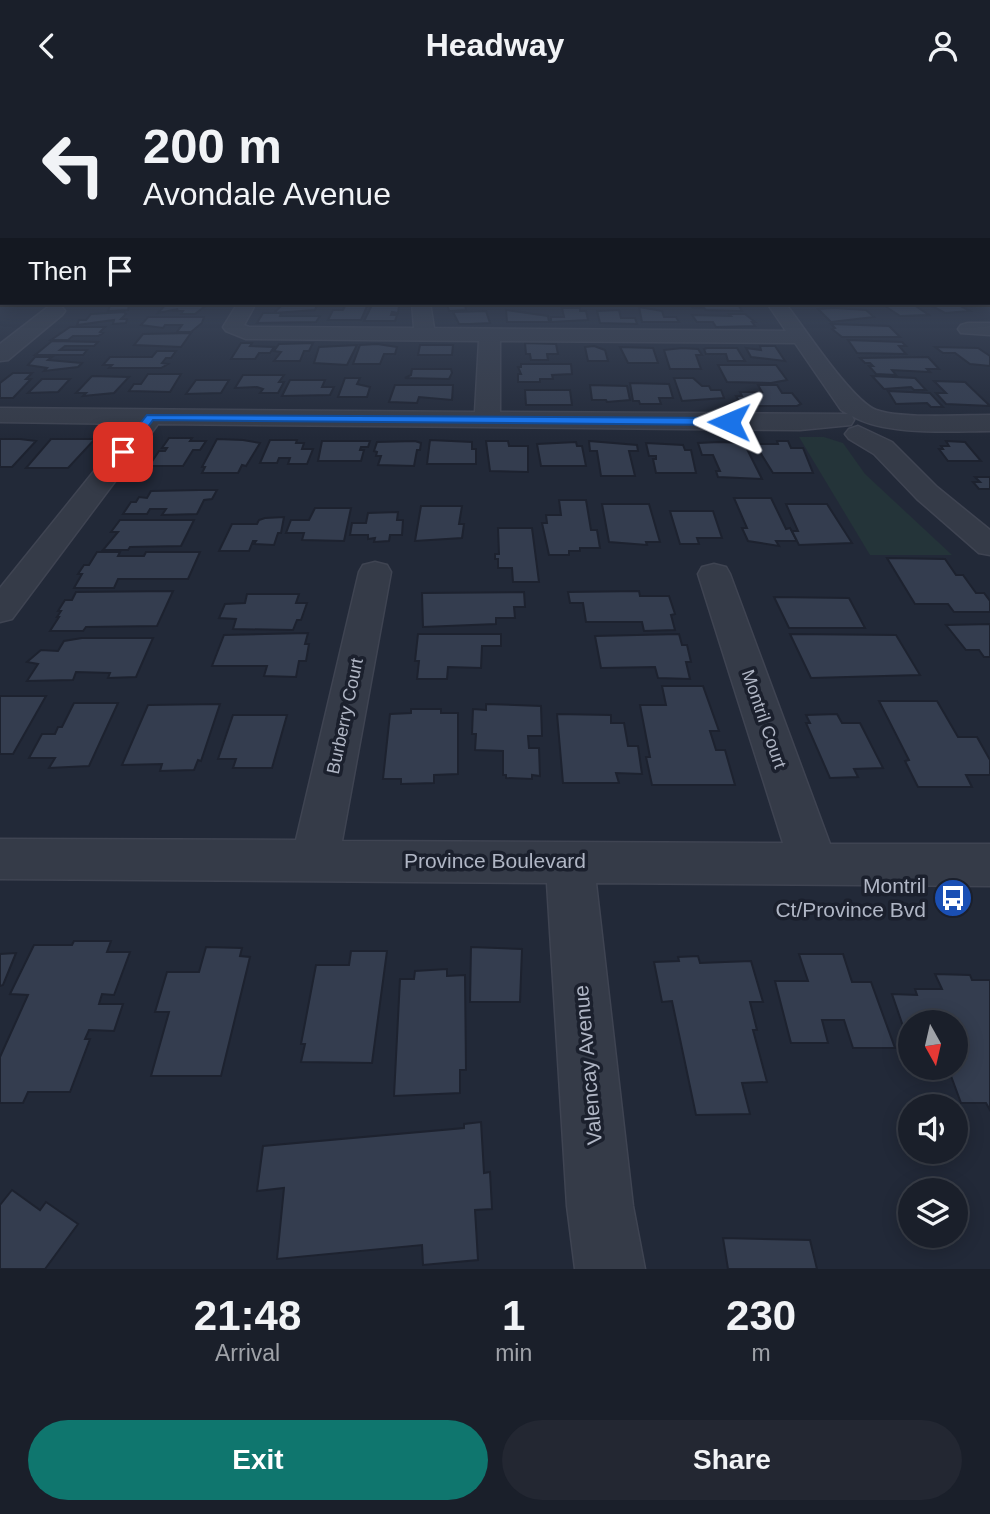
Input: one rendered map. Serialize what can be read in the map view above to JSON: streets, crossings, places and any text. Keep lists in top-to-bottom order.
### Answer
{
  "streets": {
    "street": [
      "Burberry Court",
      "Montril Court",
      "Province Boulevard",
      "Valencay Avenue"
    ]
  },
  "crossings": [
    ["Burberry Court", "Province Boulevard"],
    ["Montril Court", "Province Boulevard"],
    ["Province Boulevard", "Valencay Avenue"]
  ],
  "places": {
    "bus stop": ["Montril Ct/Province Bvd"]
  },
  "north": "bottom",
  "page": {
    "header": "Headway",
    "turn": ["200 m", "Avondale Avenue"],
    "then": "Then",
    "eta": [
      "21:48",
      "Arrival",
      "1",
      "min",
      "230",
      "m"
    ],
    "buttons": ["Exit", "Share"]
  }
}
